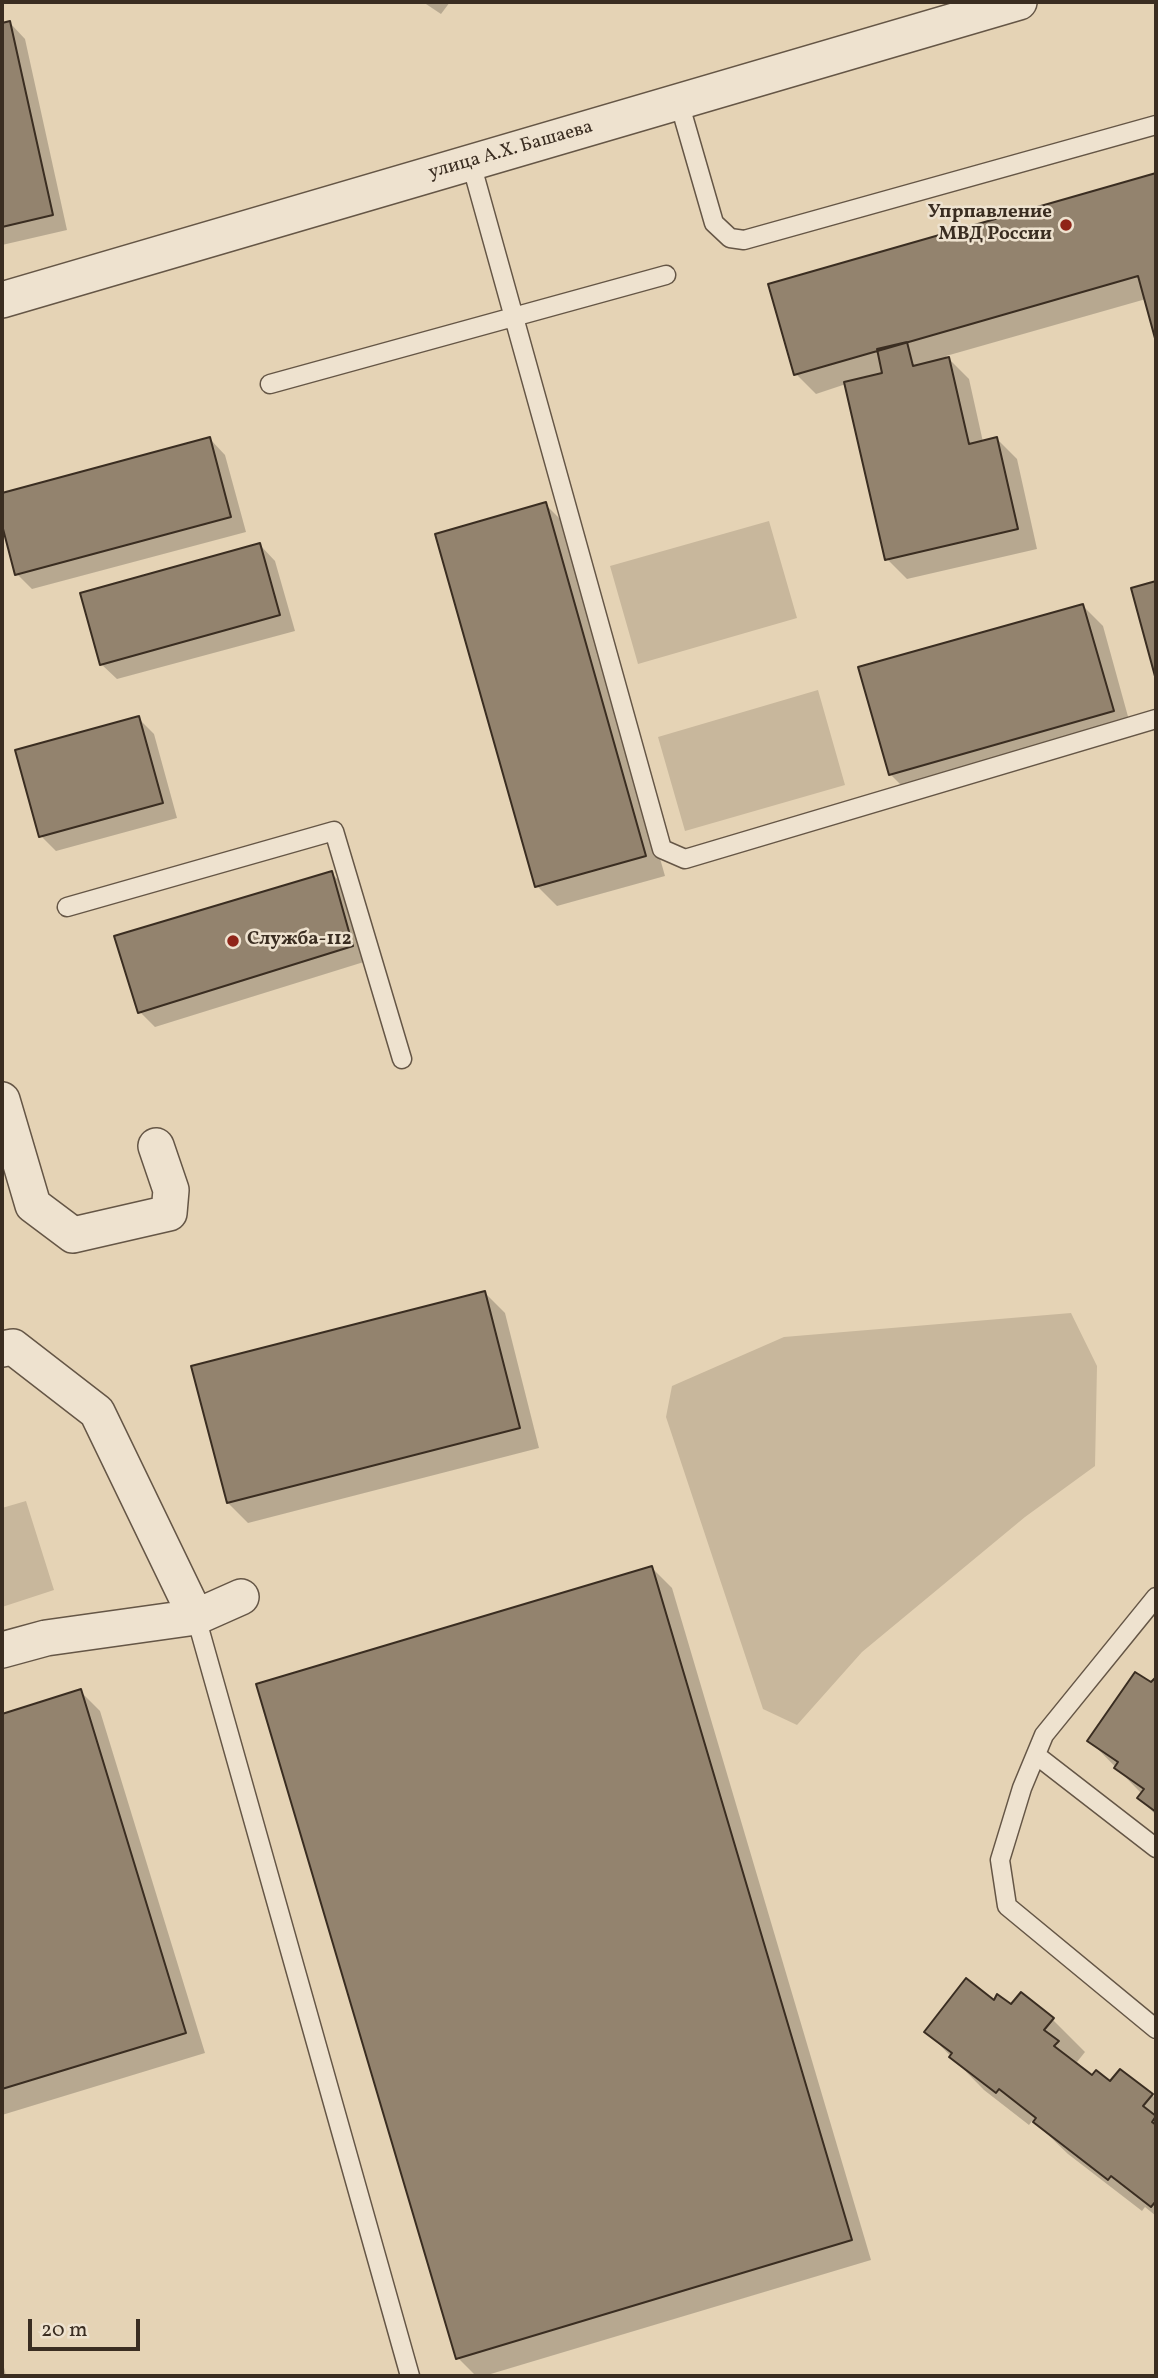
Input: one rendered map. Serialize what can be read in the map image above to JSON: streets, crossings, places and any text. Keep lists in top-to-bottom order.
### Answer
{
  "streets": {
    "street": ["улица А.Х. Башаева"]
  },
  "places": ["Упрпавление МВД России", "Служба-112"],
  "scale_bar": "20 m"
}
